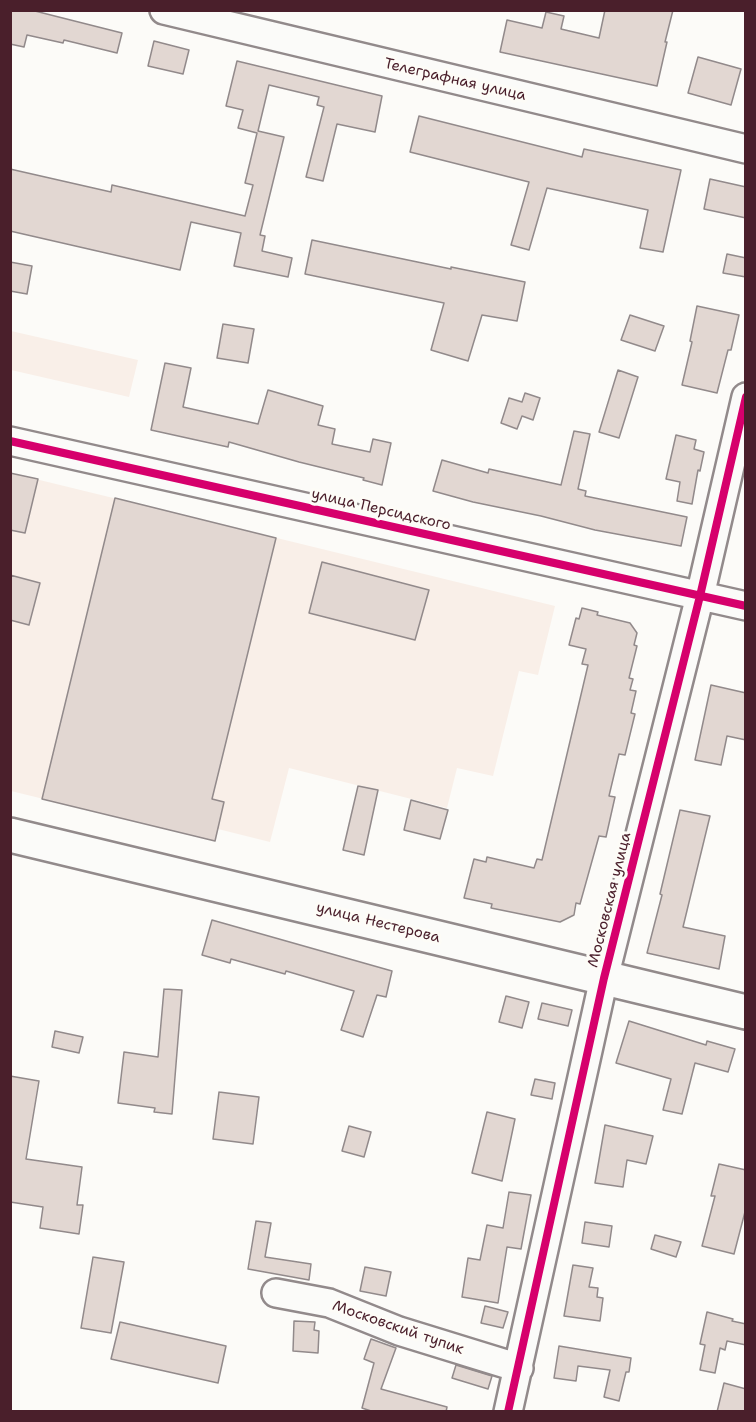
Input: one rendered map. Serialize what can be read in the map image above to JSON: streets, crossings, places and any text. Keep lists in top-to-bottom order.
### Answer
{
  "streets": {
    "main road": ["улица Нестерова"],
    "street": [
      "Телеграфная улица",
      "улица Персидского",
      "Московская улица",
      "Московский тупик"
    ]
  },
  "crossings": [
    ["улица Персидского", "Московская улица"],
    ["Московская улица", "улица Нестерова"],
    ["Московская улица", "Московский тупик"]
  ]
}
